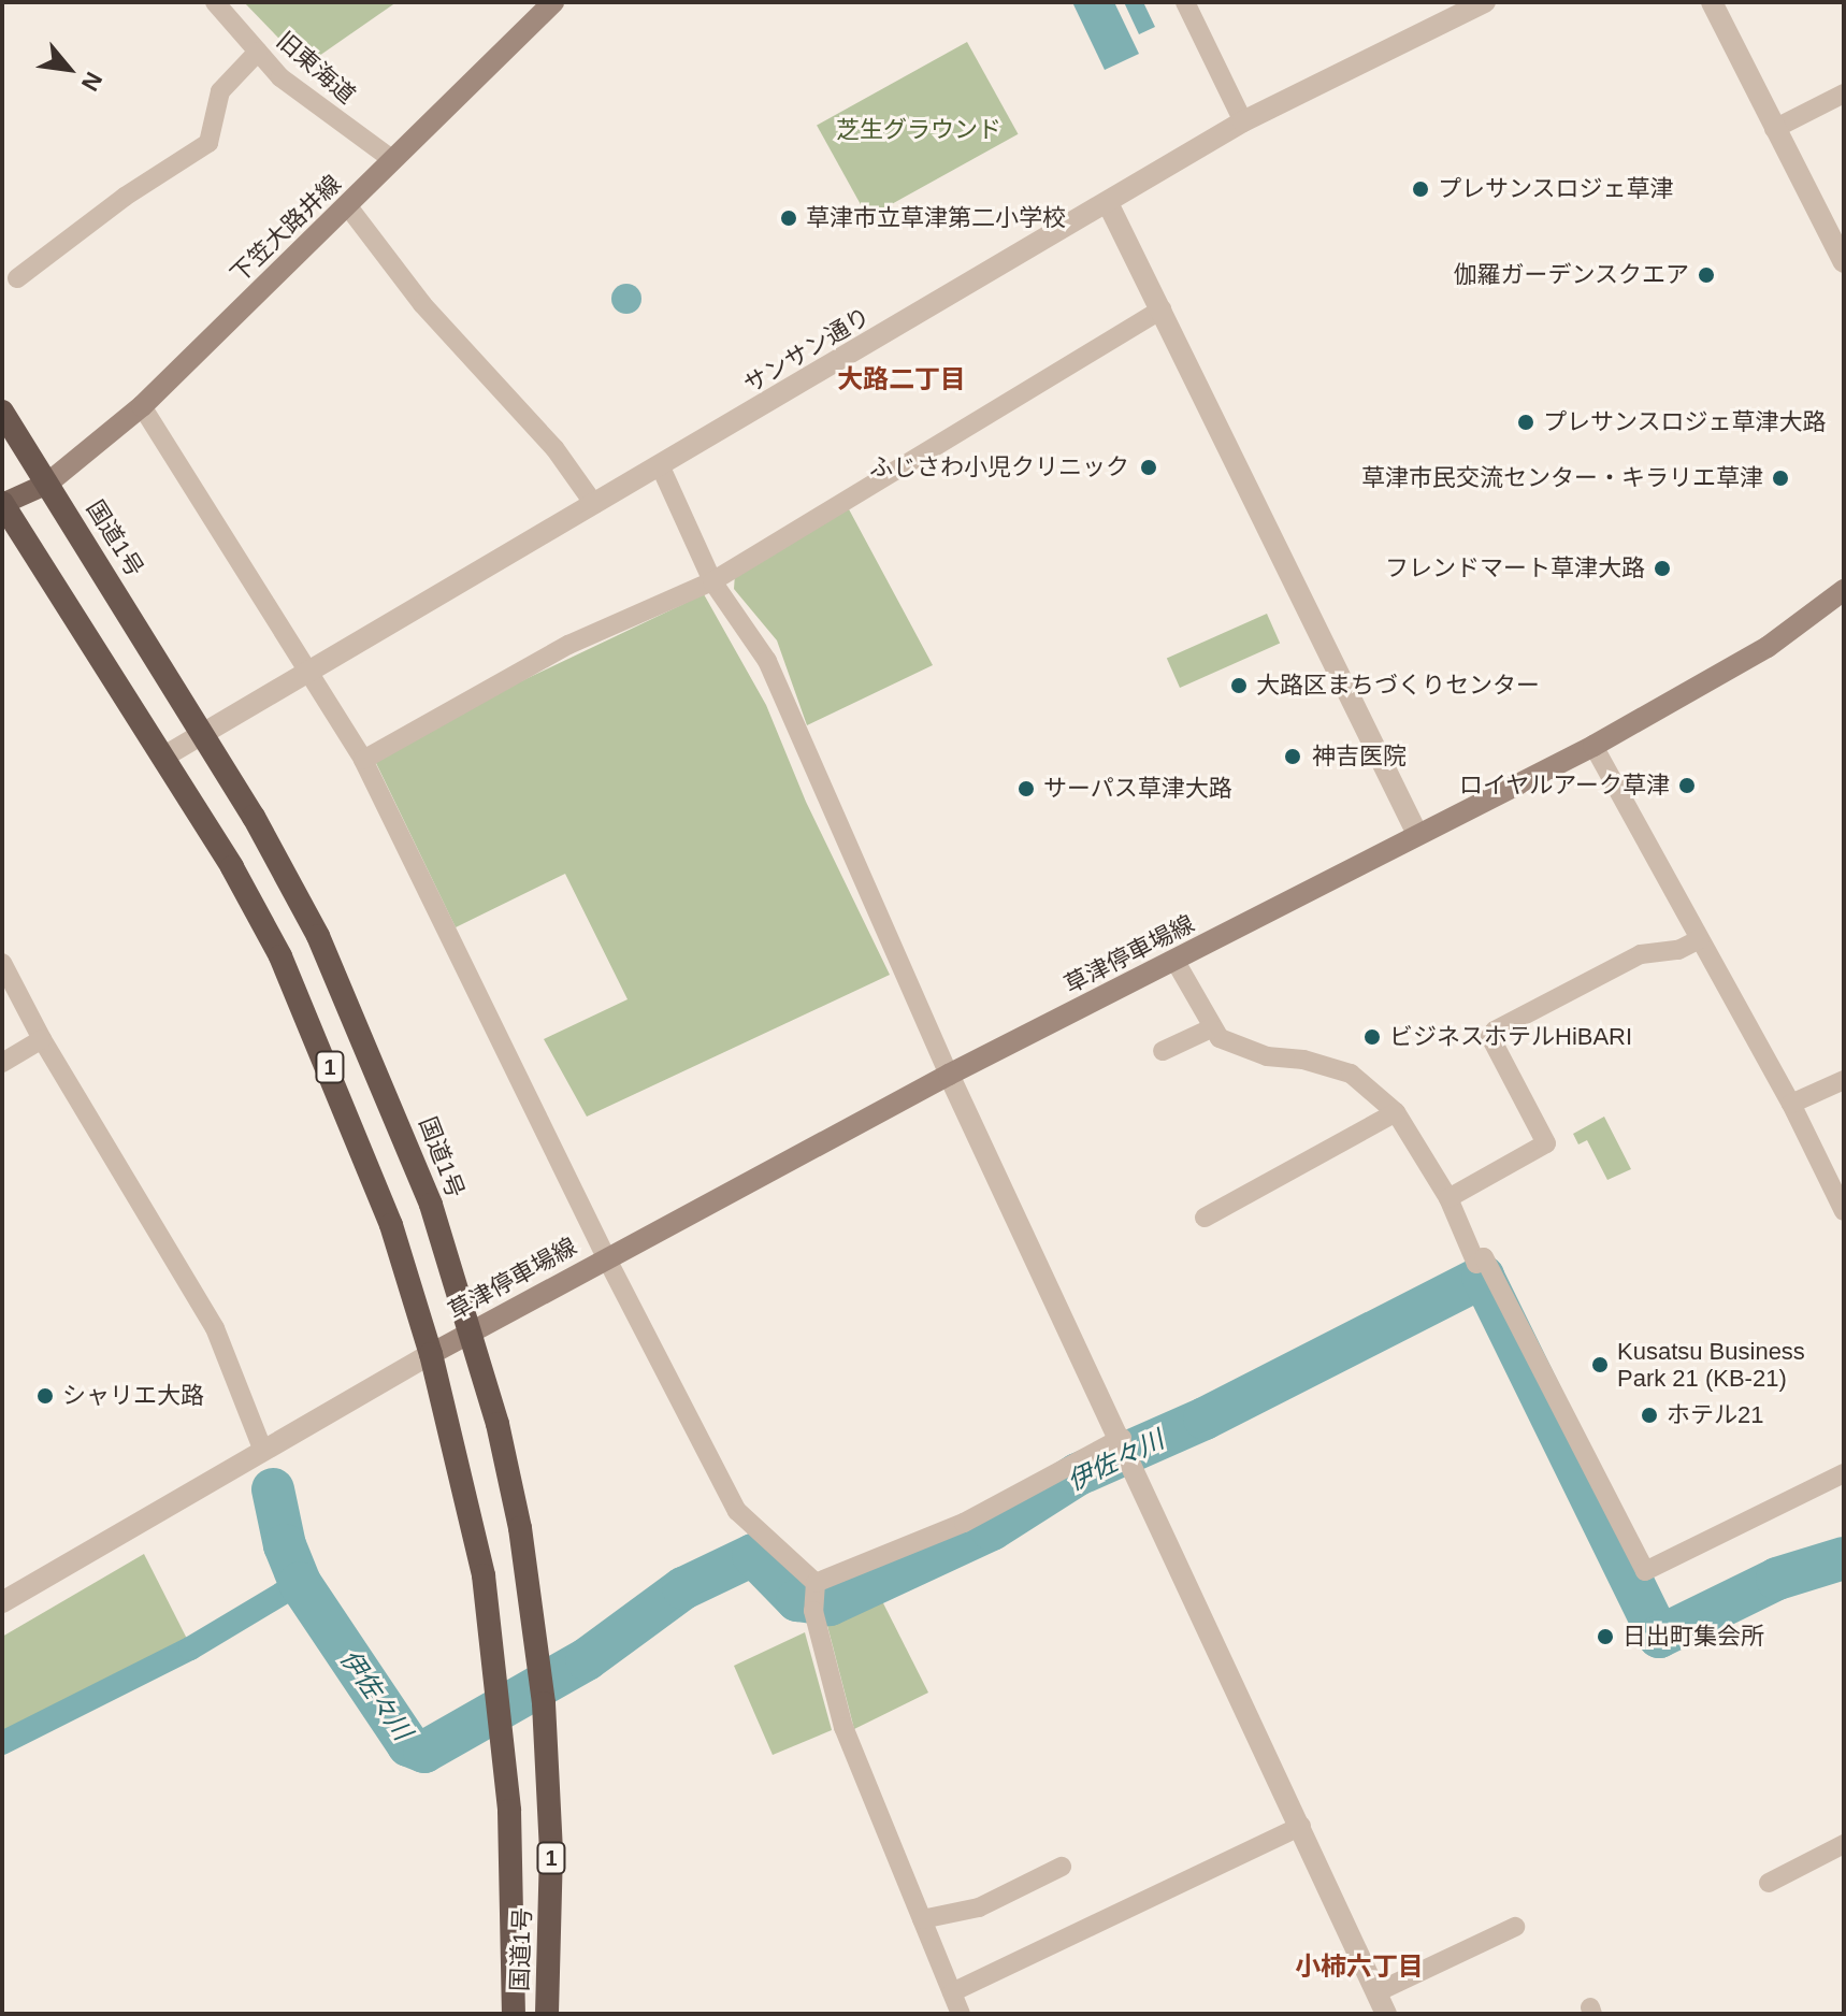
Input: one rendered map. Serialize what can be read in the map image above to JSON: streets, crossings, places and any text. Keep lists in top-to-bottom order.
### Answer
{
  "streets": {
    "highway": ["国道1号", "1"],
    "main road": ["下笠大路井線", "草津停車場線"],
    "street": ["旧東海道", "サンサン通り"]
  },
  "crossings": [
    ["旧東海道", "下笠大路井線"],
    ["下笠大路井線", "国道1号"],
    ["サンサン通り", "国道1号"],
    ["国道1号", "草津停車場線"]
  ],
  "districts": ["大路二丁目", "小柿六丁目"],
  "water": ["伊佐々川"],
  "parks": ["芝生グラウンド"],
  "places": [
    "プレサンスロジェ草津",
    "草津市立草津第二小学校",
    "伽羅ガーデンスクエア",
    "プレサンスロジェ草津大路",
    "ふじさわ小児クリニック",
    "草津市民交流センター・キラリエ草津",
    "フレンドマート草津大路",
    "大路区まちづくりセンター",
    "神吉医院",
    "ロイヤルアーク草津",
    "サーパス草津大路",
    "ビジネスホテルHiBARI",
    "Kusatsu Business Park 21 (KB-21)",
    "シャリエ大路",
    "ホテル21",
    "日出町集会所"
  ],
  "north": "bottom right"
}
